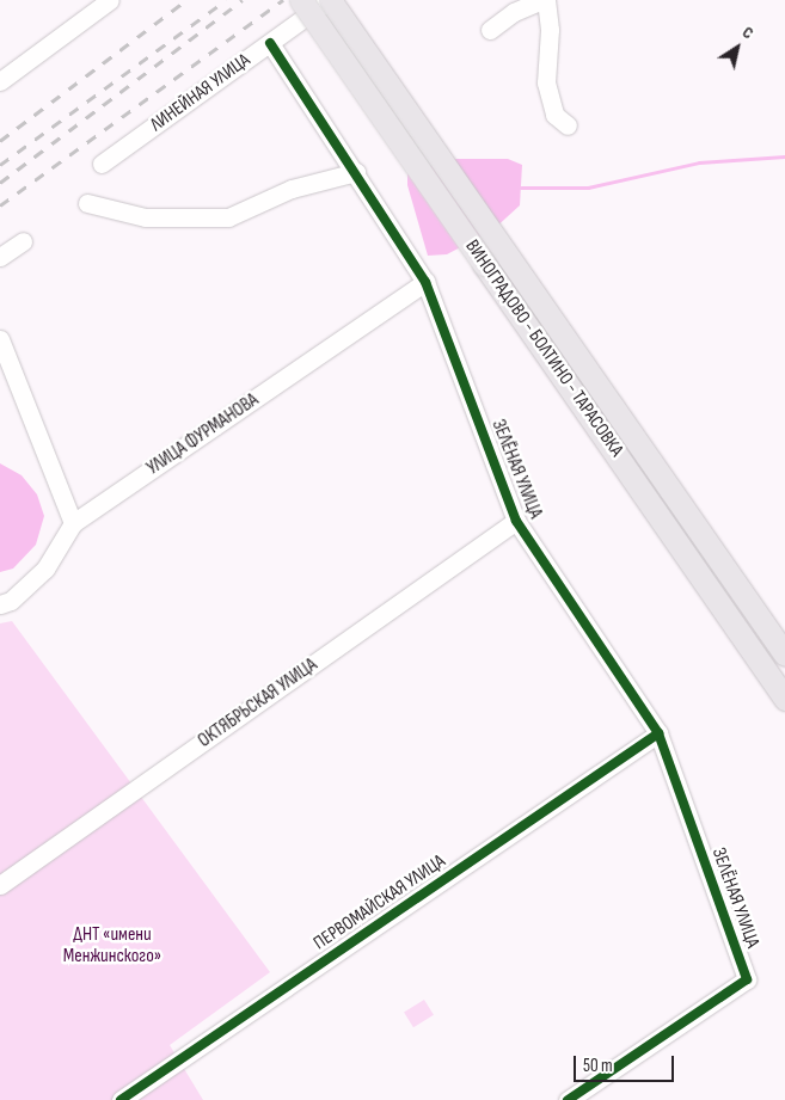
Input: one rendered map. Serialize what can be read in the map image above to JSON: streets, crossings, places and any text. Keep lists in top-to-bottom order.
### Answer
{
  "streets": {
    "main road": ["ВИНОГРАДОВО - БОЛТИНО - ТАРАСОВКА"],
    "street": [
      "ЛИНЕЙНАЯ УЛИЦА",
      "УЛИЦА ФУРМАНОВА",
      "ЗЕЛЁНАЯ УЛИЦА",
      "ОКТЯБРЬСКАЯ УЛИЦА",
      "ПЕРВОМАЙСКАЯ УЛИЦА"
    ]
  },
  "crossings": [
    ["ЛИНЕЙНАЯ УЛИЦА", "ВИНОГРАДОВО - БОЛТИНО - ТАРАСОВКА"],
    ["ЛИНЕЙНАЯ УЛИЦА", "ЗЕЛЁНАЯ УЛИЦА"],
    ["УЛИЦА ФУРМАНОВА", "ЗЕЛЁНАЯ УЛИЦА"],
    ["ЗЕЛЁНАЯ УЛИЦА", "ОКТЯБРЬСКАЯ УЛИЦА"],
    ["ЗЕЛЁНАЯ УЛИЦА", "ПЕРВОМАЙСКАЯ УЛИЦА"]
  ],
  "parks": ["ДНТ «имени Менжинского»"],
  "scale_bar": "50 m",
  "north": "top right"
}
